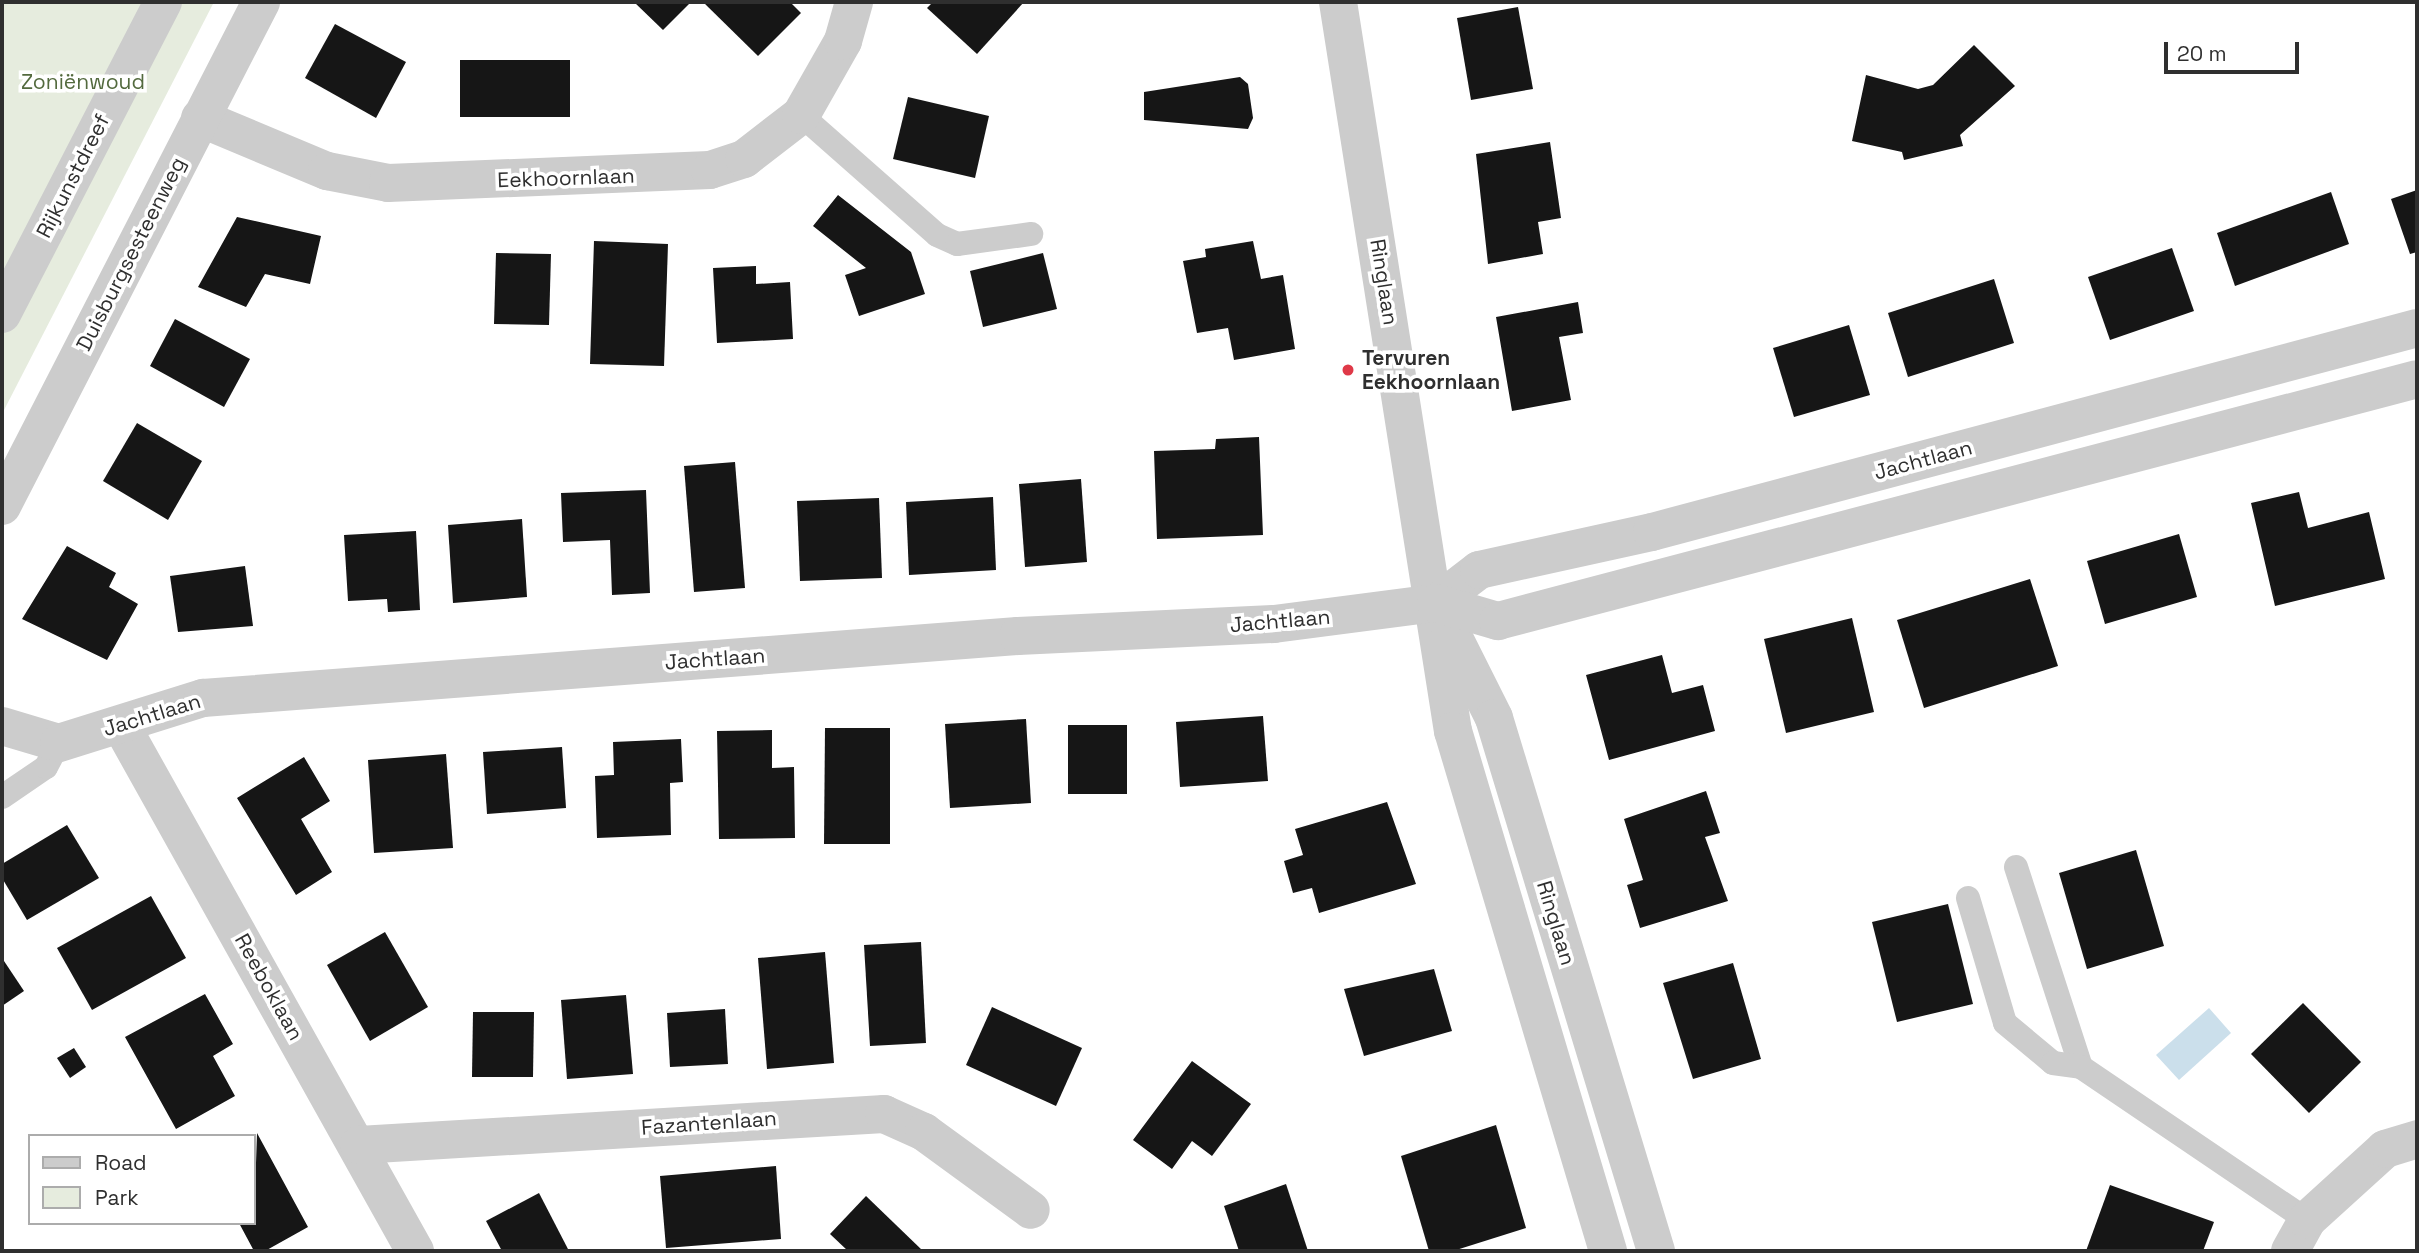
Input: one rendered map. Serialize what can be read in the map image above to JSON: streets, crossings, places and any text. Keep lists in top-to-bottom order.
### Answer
{
  "streets": {
    "street": [
      "Rijkunstdreef",
      "Eekhoornlaan",
      "Duisburgsesteenweg",
      "Ringlaan",
      "Jachtlaan",
      "Reeboklaan",
      "Fazantenlaan"
    ]
  },
  "crossings": [
    ["Eekhoornlaan", "Duisburgsesteenweg"],
    ["Ringlaan", "Jachtlaan"],
    ["Jachtlaan", "Reeboklaan"],
    ["Reeboklaan", "Fazantenlaan"]
  ],
  "parks": ["Zoniënwoud"],
  "places": ["Tervuren Eekhoornlaan"],
  "legend": ["Road", "Park"],
  "scale_bar": "20 m"
}
